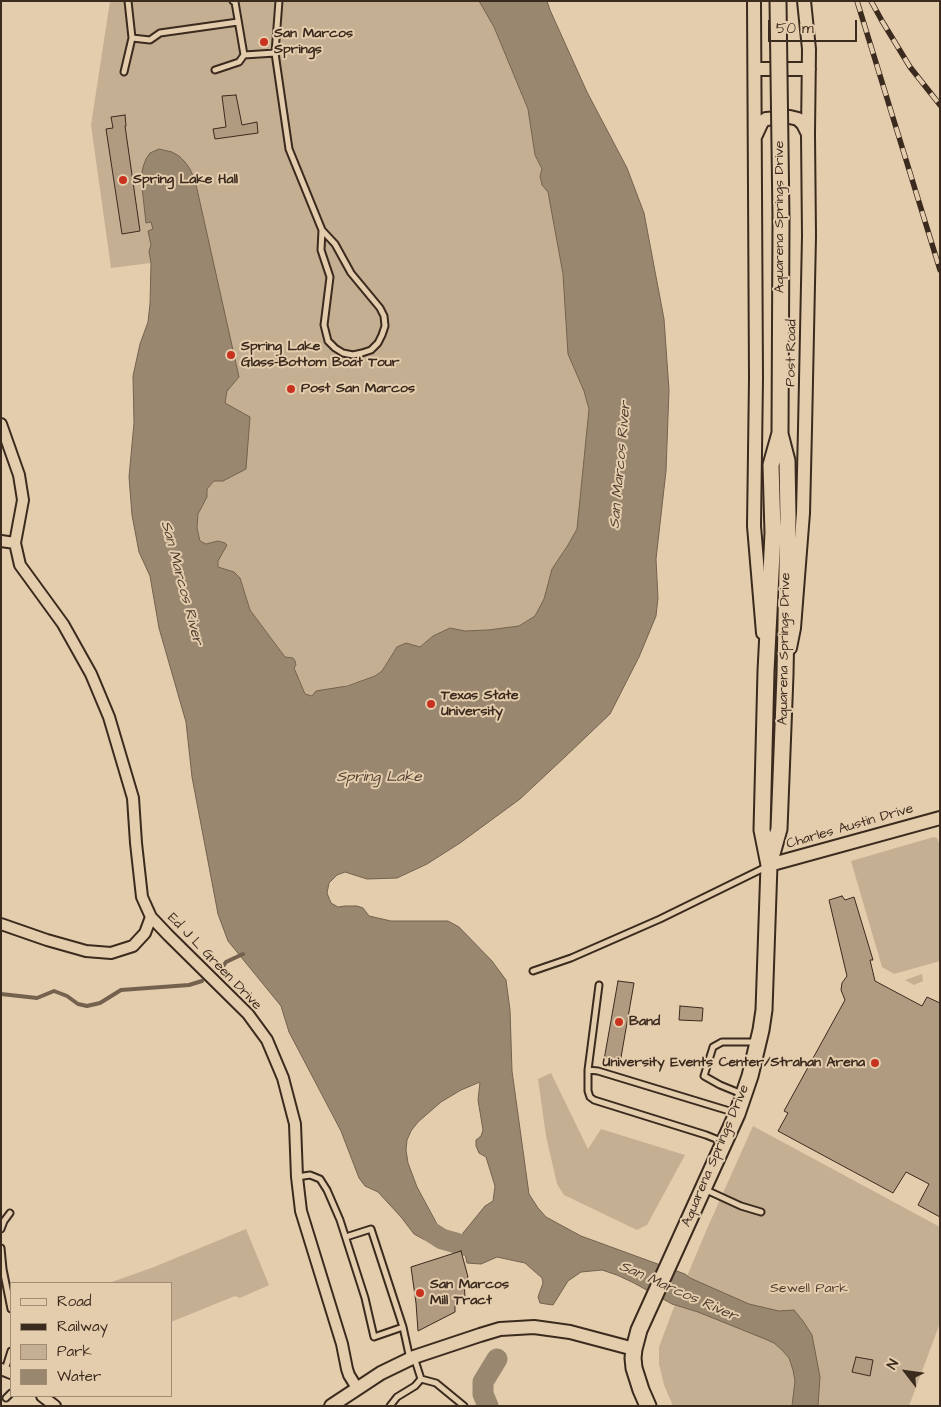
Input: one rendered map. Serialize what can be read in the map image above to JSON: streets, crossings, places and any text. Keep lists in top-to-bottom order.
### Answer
{
  "streets": {
    "main road": ["Aquarena Springs Drive"],
    "street": ["Post Road", "Charles Austin Drive", "Ed J L Green Drive"]
  },
  "crossings": [
    ["Aquarena Springs Drive", "Post Road"],
    ["Aquarena Springs Drive", "Charles Austin Drive"]
  ],
  "water": ["San Marcos River", "Spring Lake"],
  "parks": ["Sewell Park"],
  "places": [
    "San Marcos Springs",
    "Spring Lake Hall",
    "Spring Lake Glass-Bottom Boat Tour",
    "Post San Marcos",
    "Texas State University",
    "Band",
    "University Events Center/Strahan Arena",
    "San Marcos Mill Tract"
  ],
  "legend": [
    "Road",
    "Railway",
    "Park",
    "Water"
  ],
  "scale_bar": "50 m",
  "north": "top left"
}
